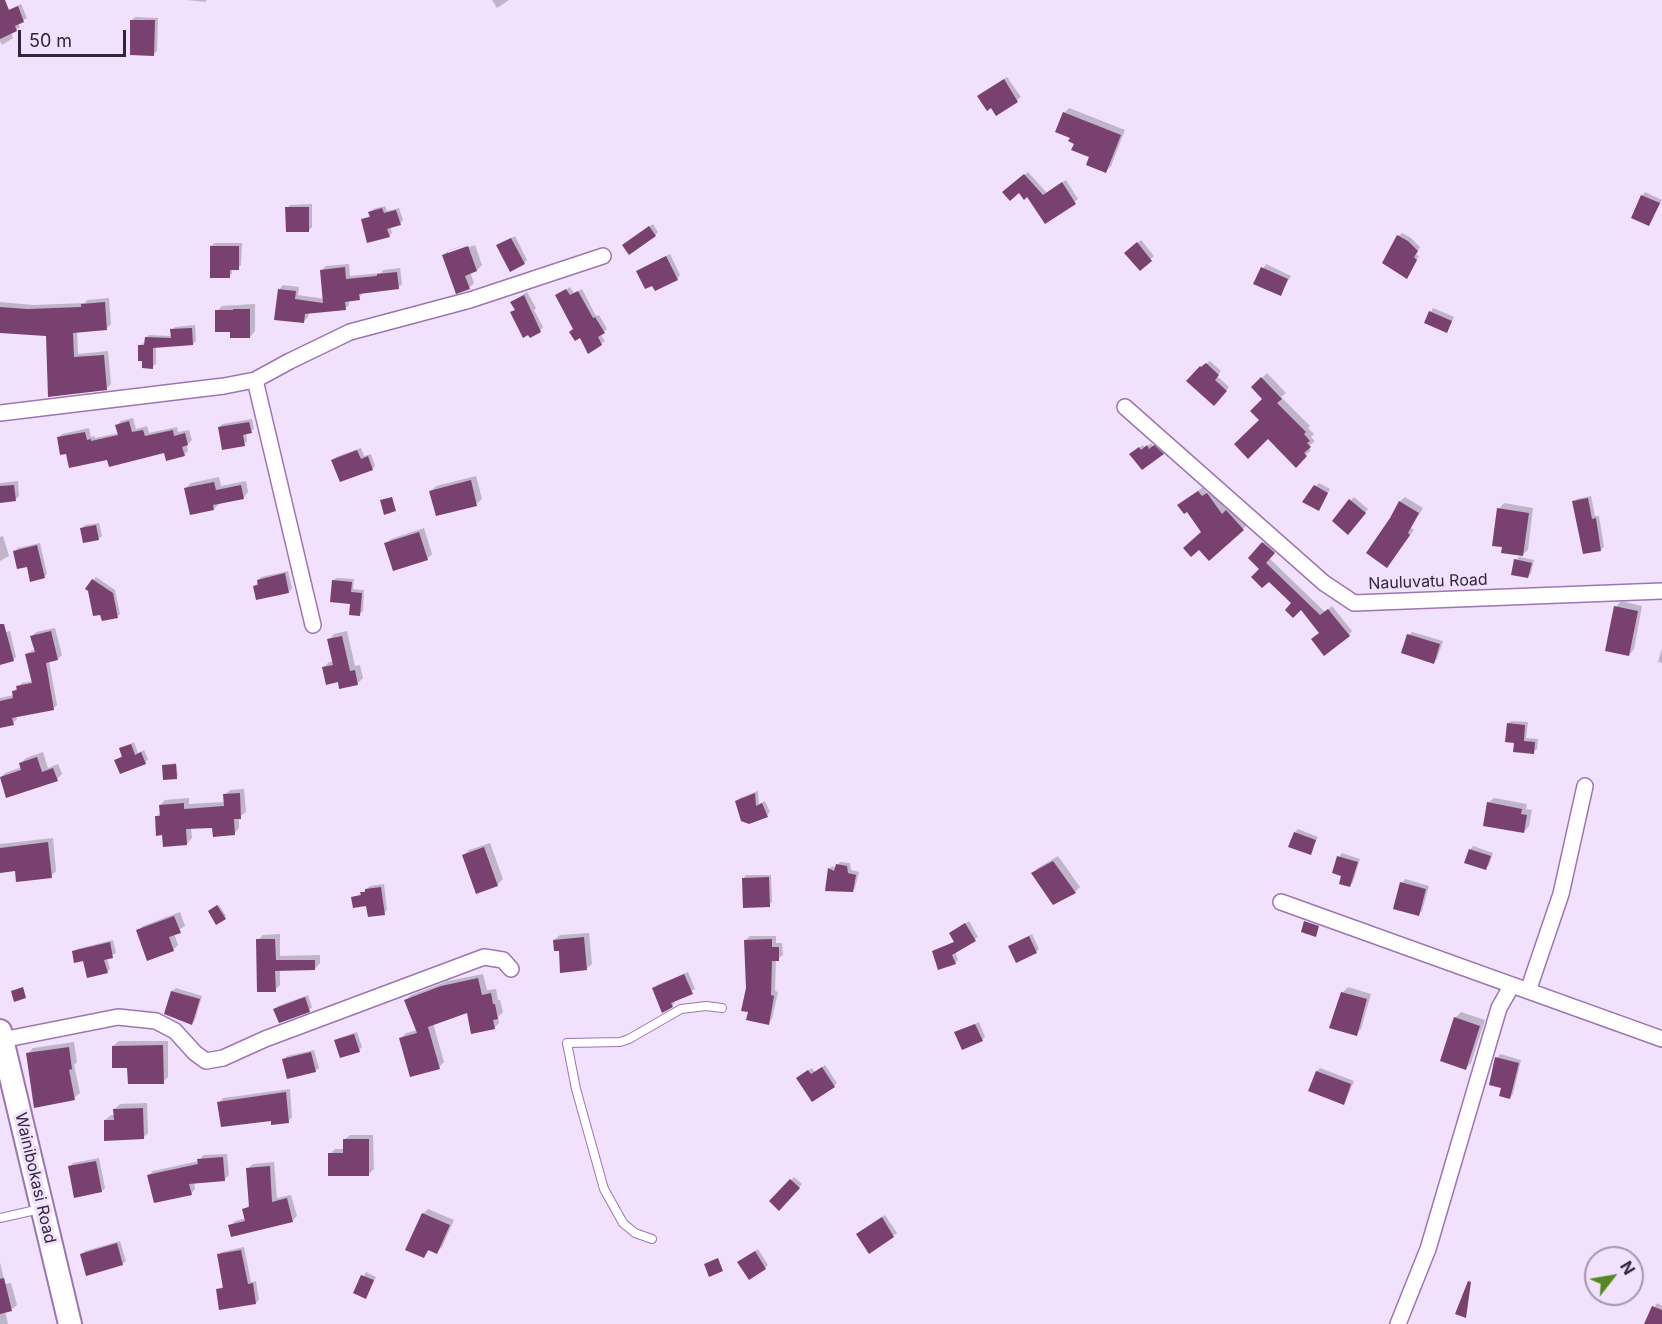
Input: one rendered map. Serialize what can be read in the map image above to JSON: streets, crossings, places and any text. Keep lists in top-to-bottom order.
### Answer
{
  "streets": {
    "main road": ["Wainibokasi Road"],
    "street": ["Nauluvatu Road"]
  },
  "scale_bar": "50 m",
  "north": "top right"
}
